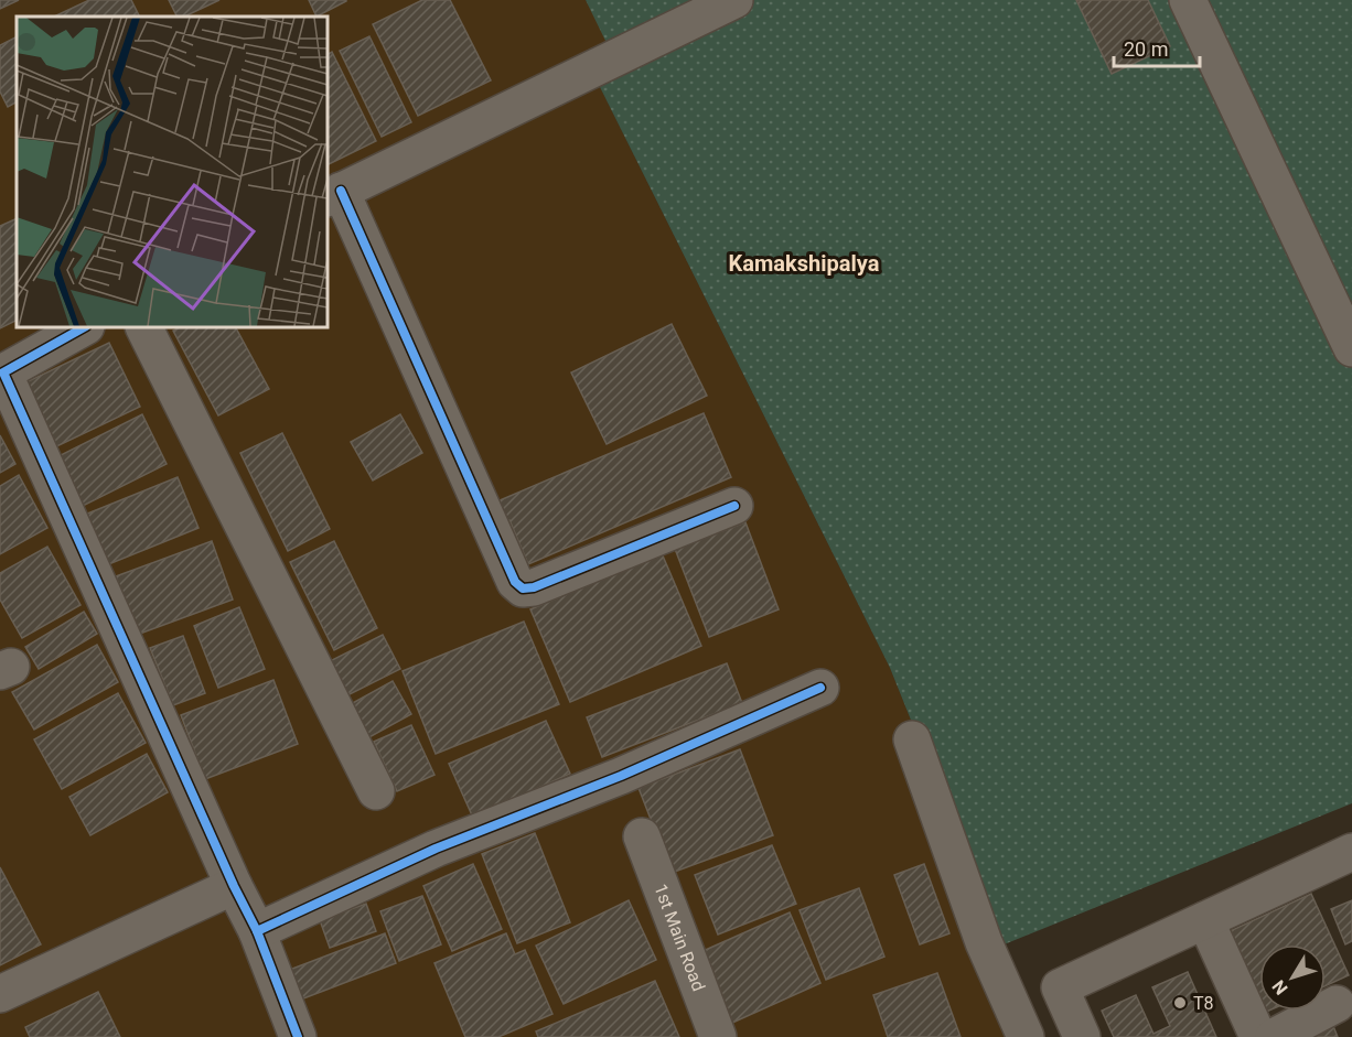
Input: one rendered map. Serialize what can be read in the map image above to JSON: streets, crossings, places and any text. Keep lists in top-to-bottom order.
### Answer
{
  "streets": {
    "street": ["1st Main Road"]
  },
  "districts": ["Kamakshipalya"],
  "places": ["T8"],
  "scale_bar": "20 m",
  "north": "bottom left"
}
